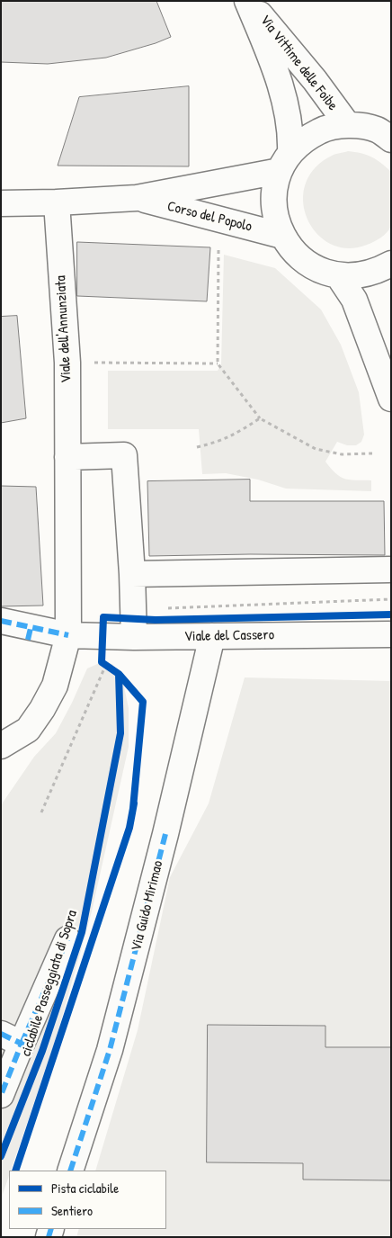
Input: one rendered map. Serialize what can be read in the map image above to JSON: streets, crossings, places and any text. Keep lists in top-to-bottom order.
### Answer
{
  "streets": {
    "street": [
      "Via Vittime delle Foibe",
      "Corso del Popolo",
      "Viale dell'Annunziata",
      "Viale del Cassero",
      "Via Guido Mirimao"
    ],
    "cycle path": ["ciclabile Passeggiata di Sopra"]
  },
  "crossings": [
    ["Via Vittime delle Foibe", "Corso del Popolo"],
    ["Corso del Popolo", "Viale dell'Annunziata"],
    ["Viale dell'Annunziata", "Viale del Cassero"],
    ["Viale del Cassero", "Via Guido Mirimao"]
  ],
  "legend": ["Pista ciclabile", "Sentiero"]
}
